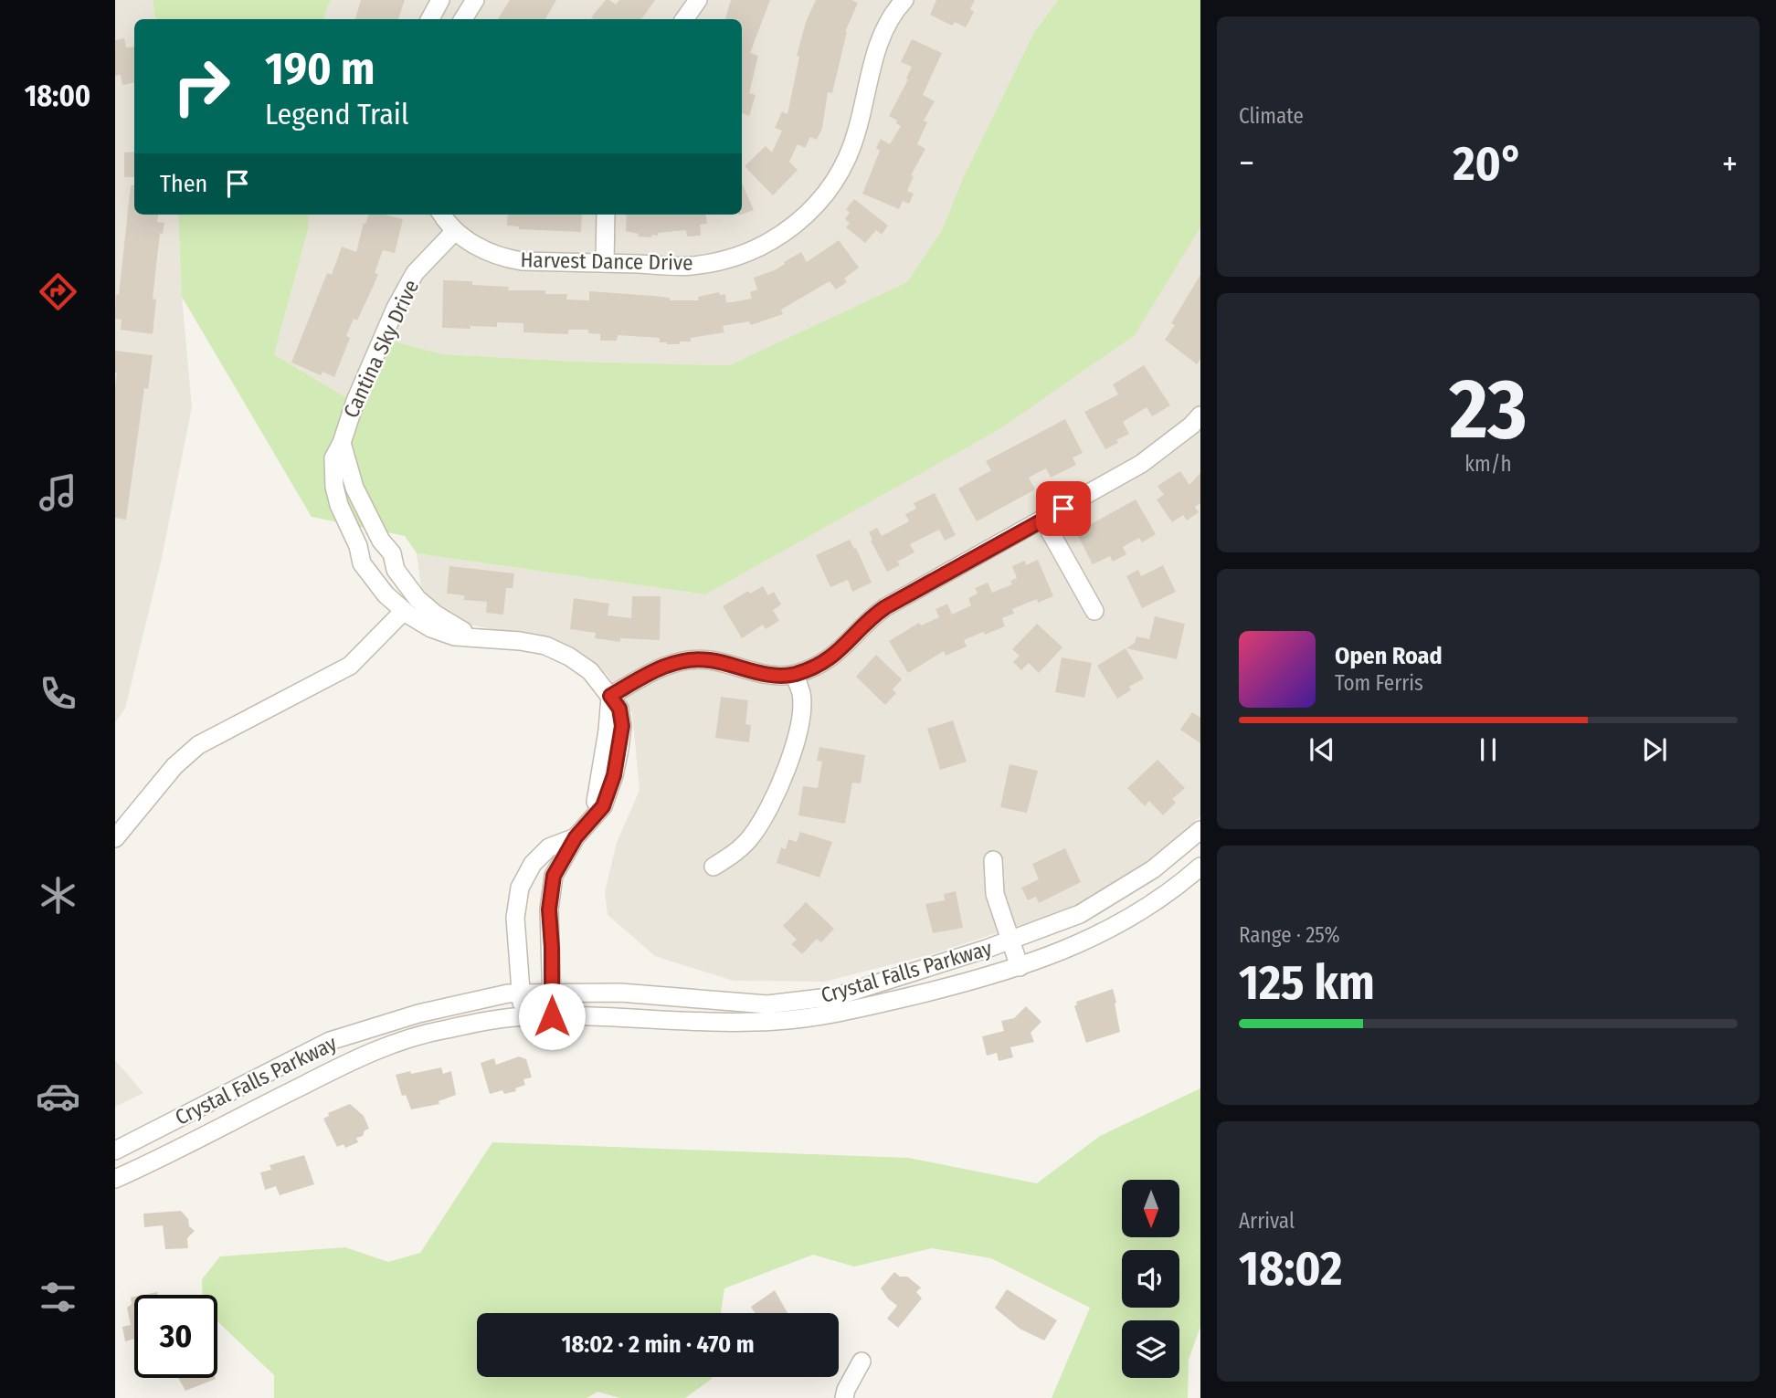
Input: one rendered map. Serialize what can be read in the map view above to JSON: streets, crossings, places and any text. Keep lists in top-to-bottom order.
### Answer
{
  "streets": {
    "street": ["Harvest Dance Drive", "Cantina Sky Drive", "Crystal Falls Parkway"]
  },
  "crossings": [
    ["Harvest Dance Drive", "Cantina Sky Drive"]
  ],
  "north": "bottom",
  "page": {
    "tabs": "18:00",
    "tile": [
      "Climate",
      ["23", "km/h"],
      ["Range · 25%", "125 km"],
      ["Arrival", "18:02"]
    ],
    "turn": ["190 m", "Legend Trail"],
    "heat": ["−", "20°", "+"],
    "then": "Then",
    "song": ["Open Road", "Tom Ferris"],
    "limit": "30",
    "trip": "18:02 · 2 min · 470 m"
  }
}
